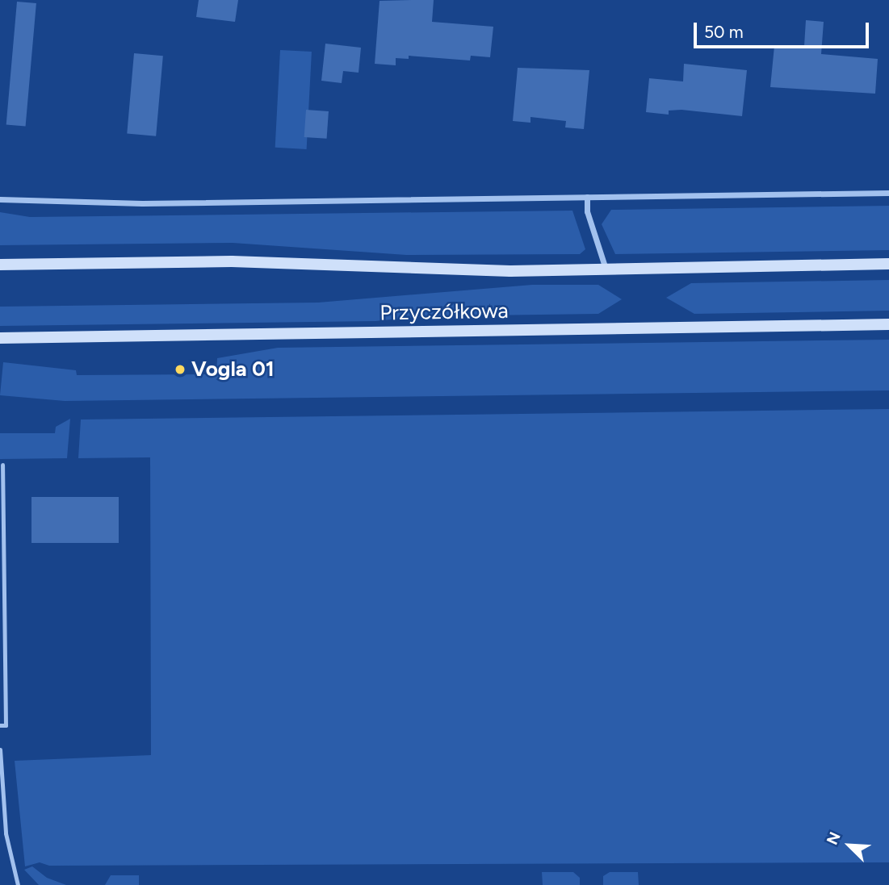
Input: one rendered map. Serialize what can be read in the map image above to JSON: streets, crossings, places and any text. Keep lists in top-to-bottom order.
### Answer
{
  "streets": {
    "main road": ["Przyczółkowa"]
  },
  "places": ["Vogla 01"],
  "scale_bar": "50 m",
  "north": "top left"
}
